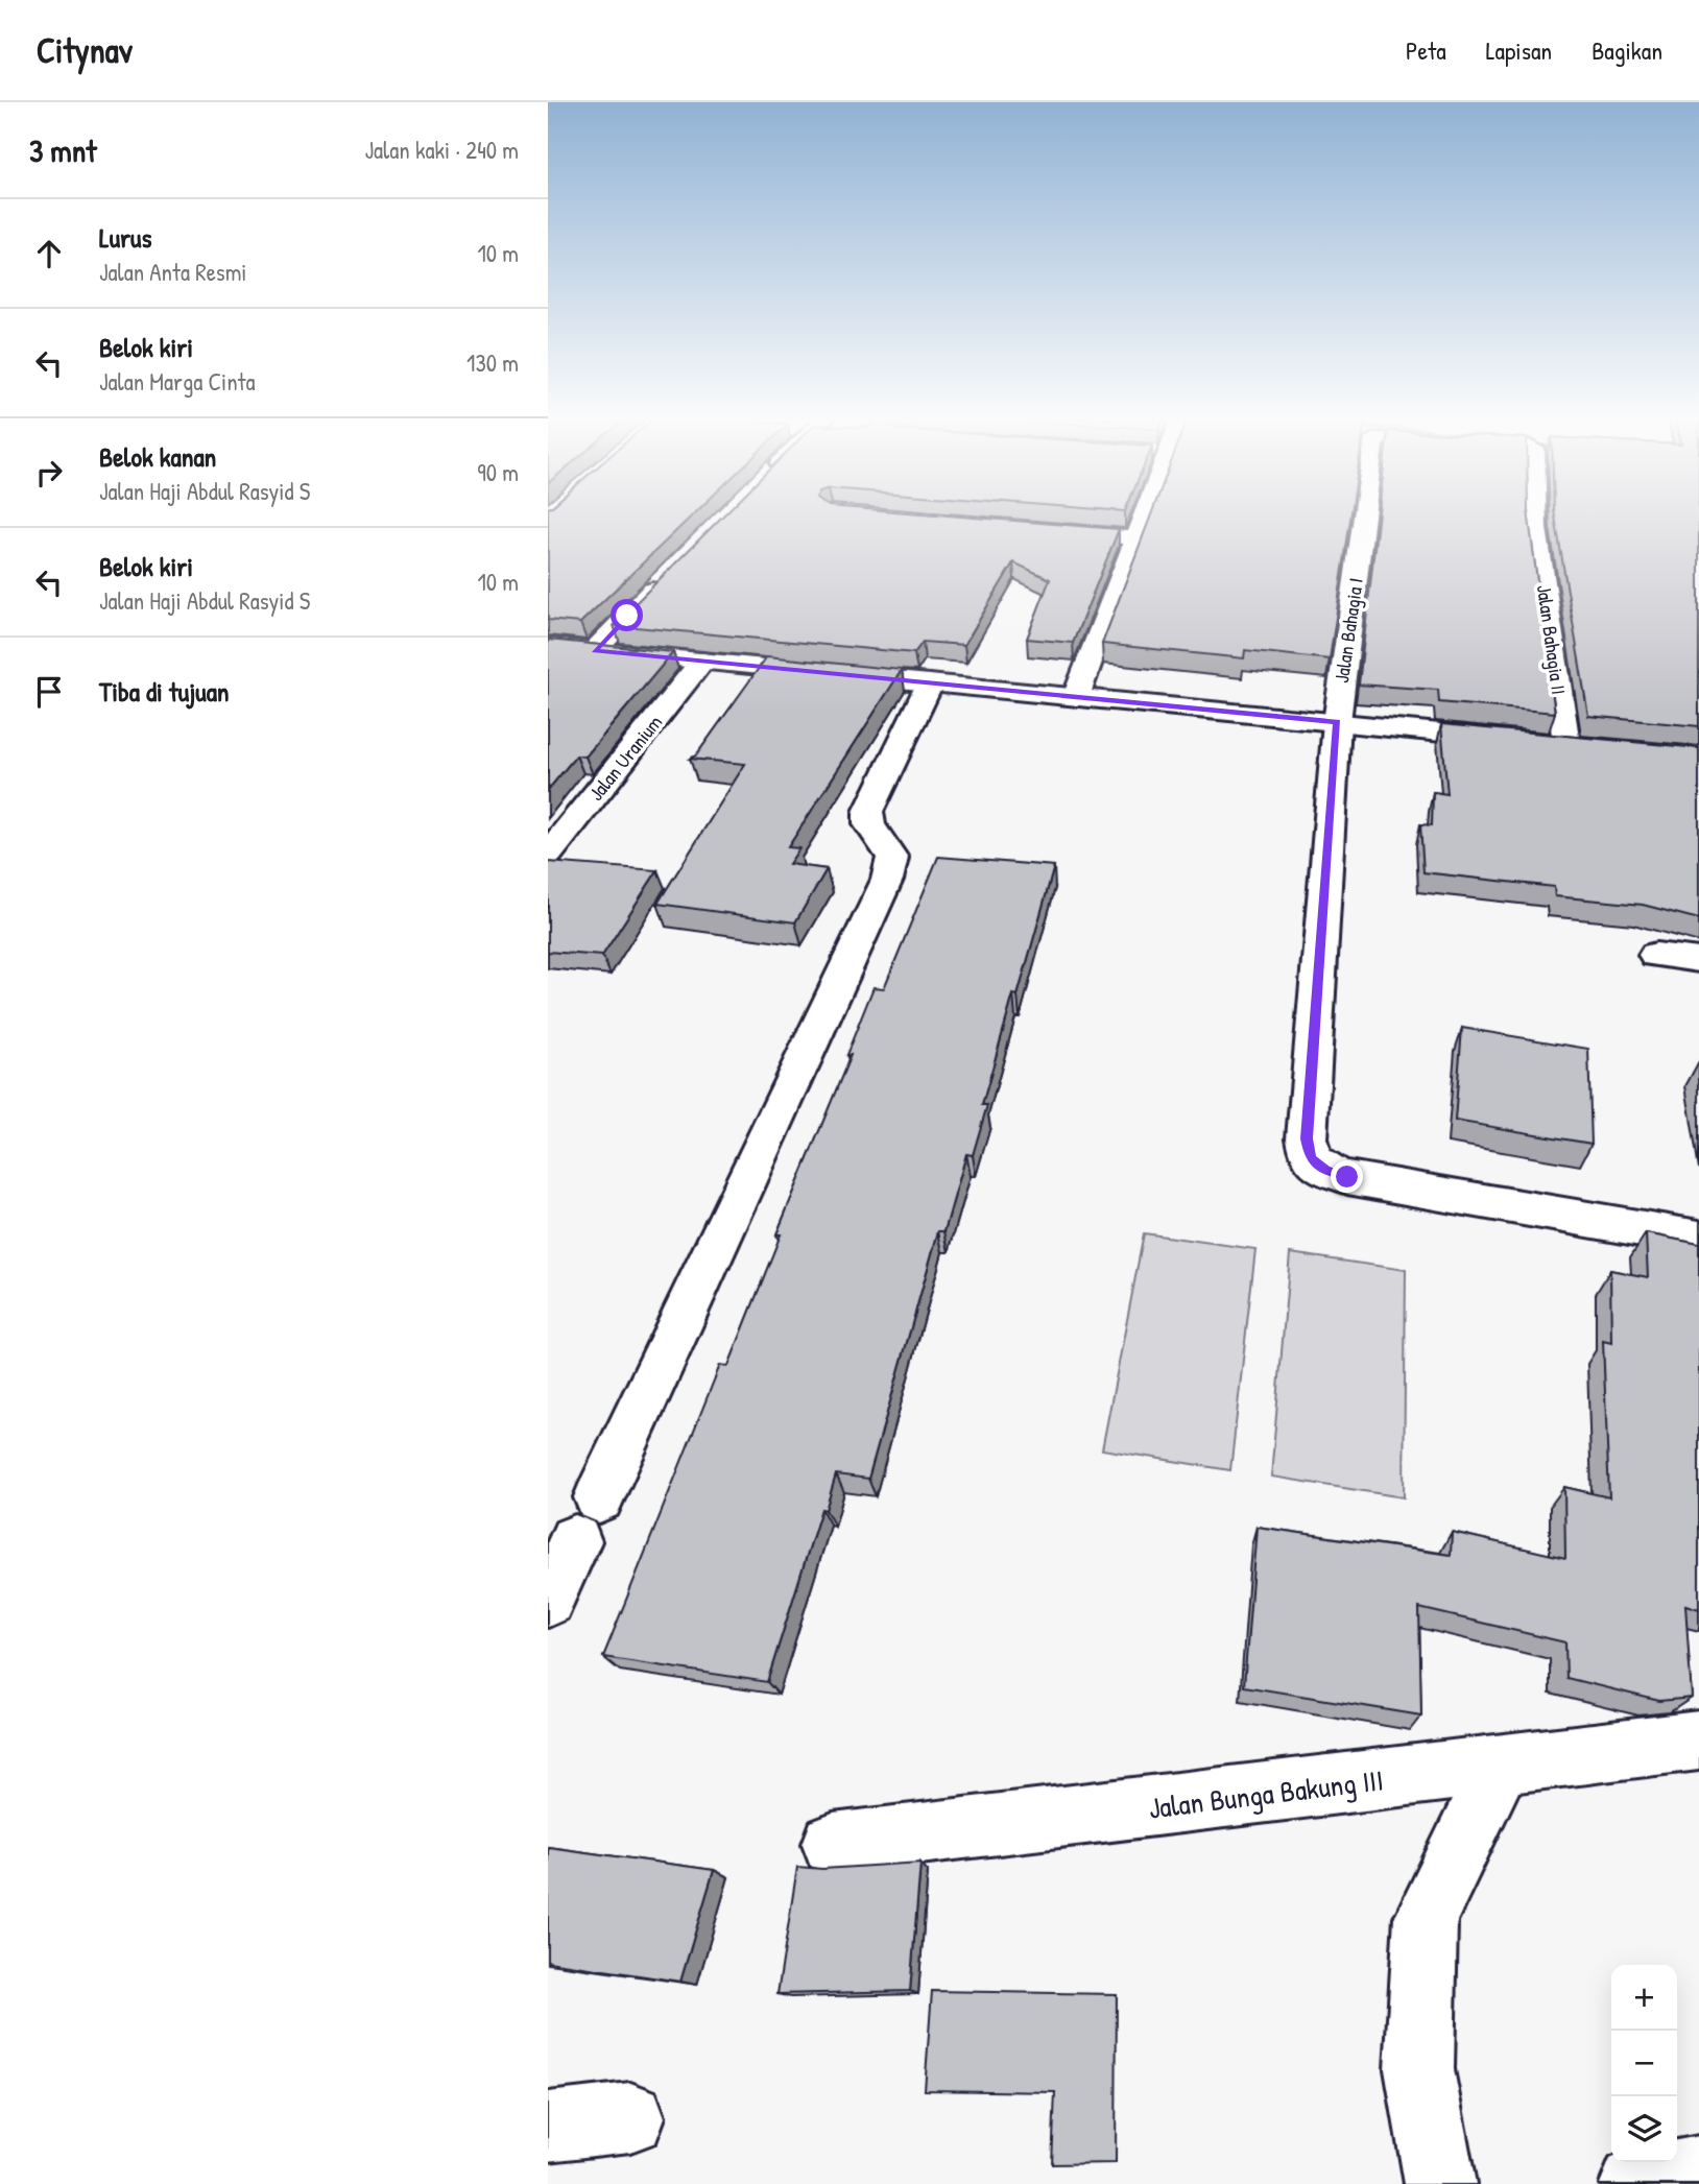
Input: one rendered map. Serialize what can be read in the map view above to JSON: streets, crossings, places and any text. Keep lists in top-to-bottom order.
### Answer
{
  "streets": {
    "street": [
      "Jalan Bahagia I",
      "Jalan Bahagia II",
      "Jalan Uranium",
      "Jalan Bunga Bakung III"
    ]
  },
  "crossings": [
    ["Jalan Bahagia I", "Jalan Bahagia II"]
  ],
  "page": {
    "header": "Citynav",
    "nav": ["Peta", "Lapisan", "Bagikan"],
    "heading": ["3 mnt", "Jalan kaki · 240 m"],
    "list": [
      ["Lurus", "Jalan Anta Resmi", "10 m"],
      ["Belok kiri", "Jalan Marga Cinta", "130 m"],
      ["Belok kanan", "Jalan Haji Abdul Rasyid S", "90 m"],
      ["Belok kiri", "Jalan Haji Abdul Rasyid S", "10 m"],
      "Tiba di tujuan"
    ],
    "map_buttons": ["+", "−"]
  }
}
